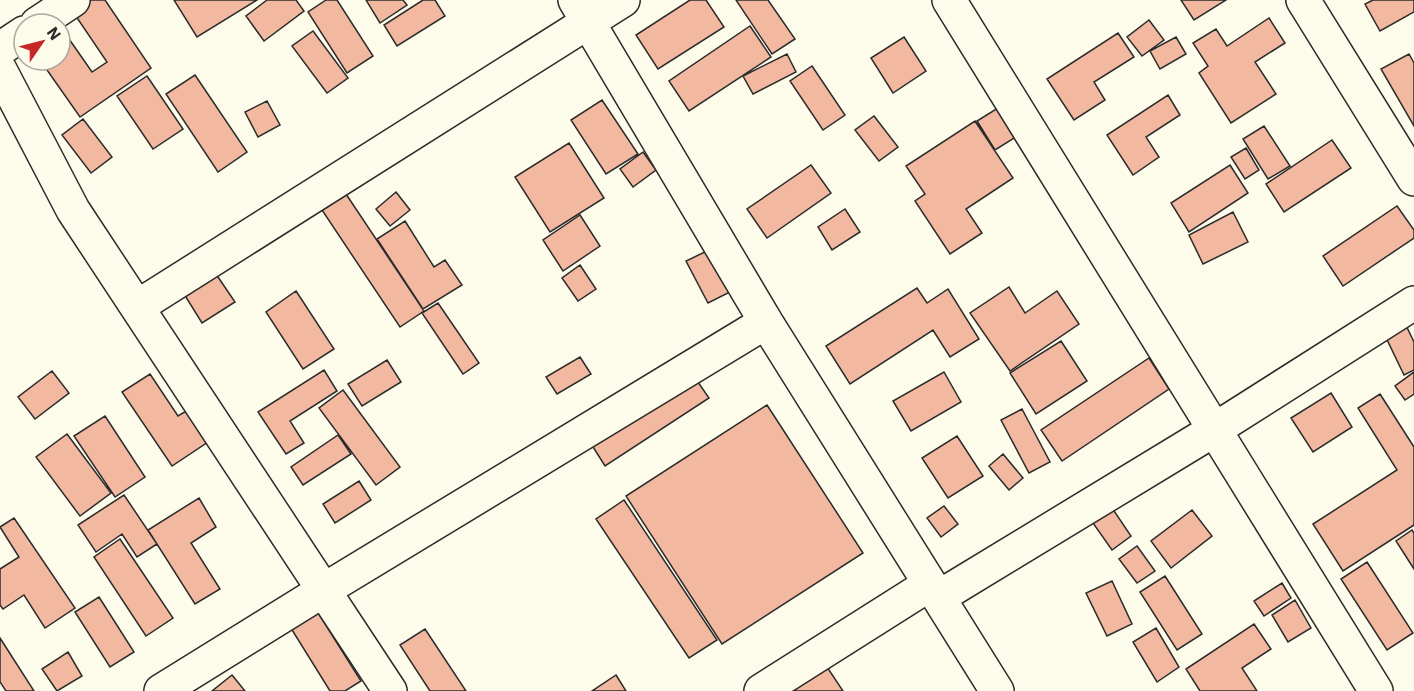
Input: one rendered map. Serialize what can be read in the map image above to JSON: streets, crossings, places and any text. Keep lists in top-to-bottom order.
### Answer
{
  "north": "top right"
}
